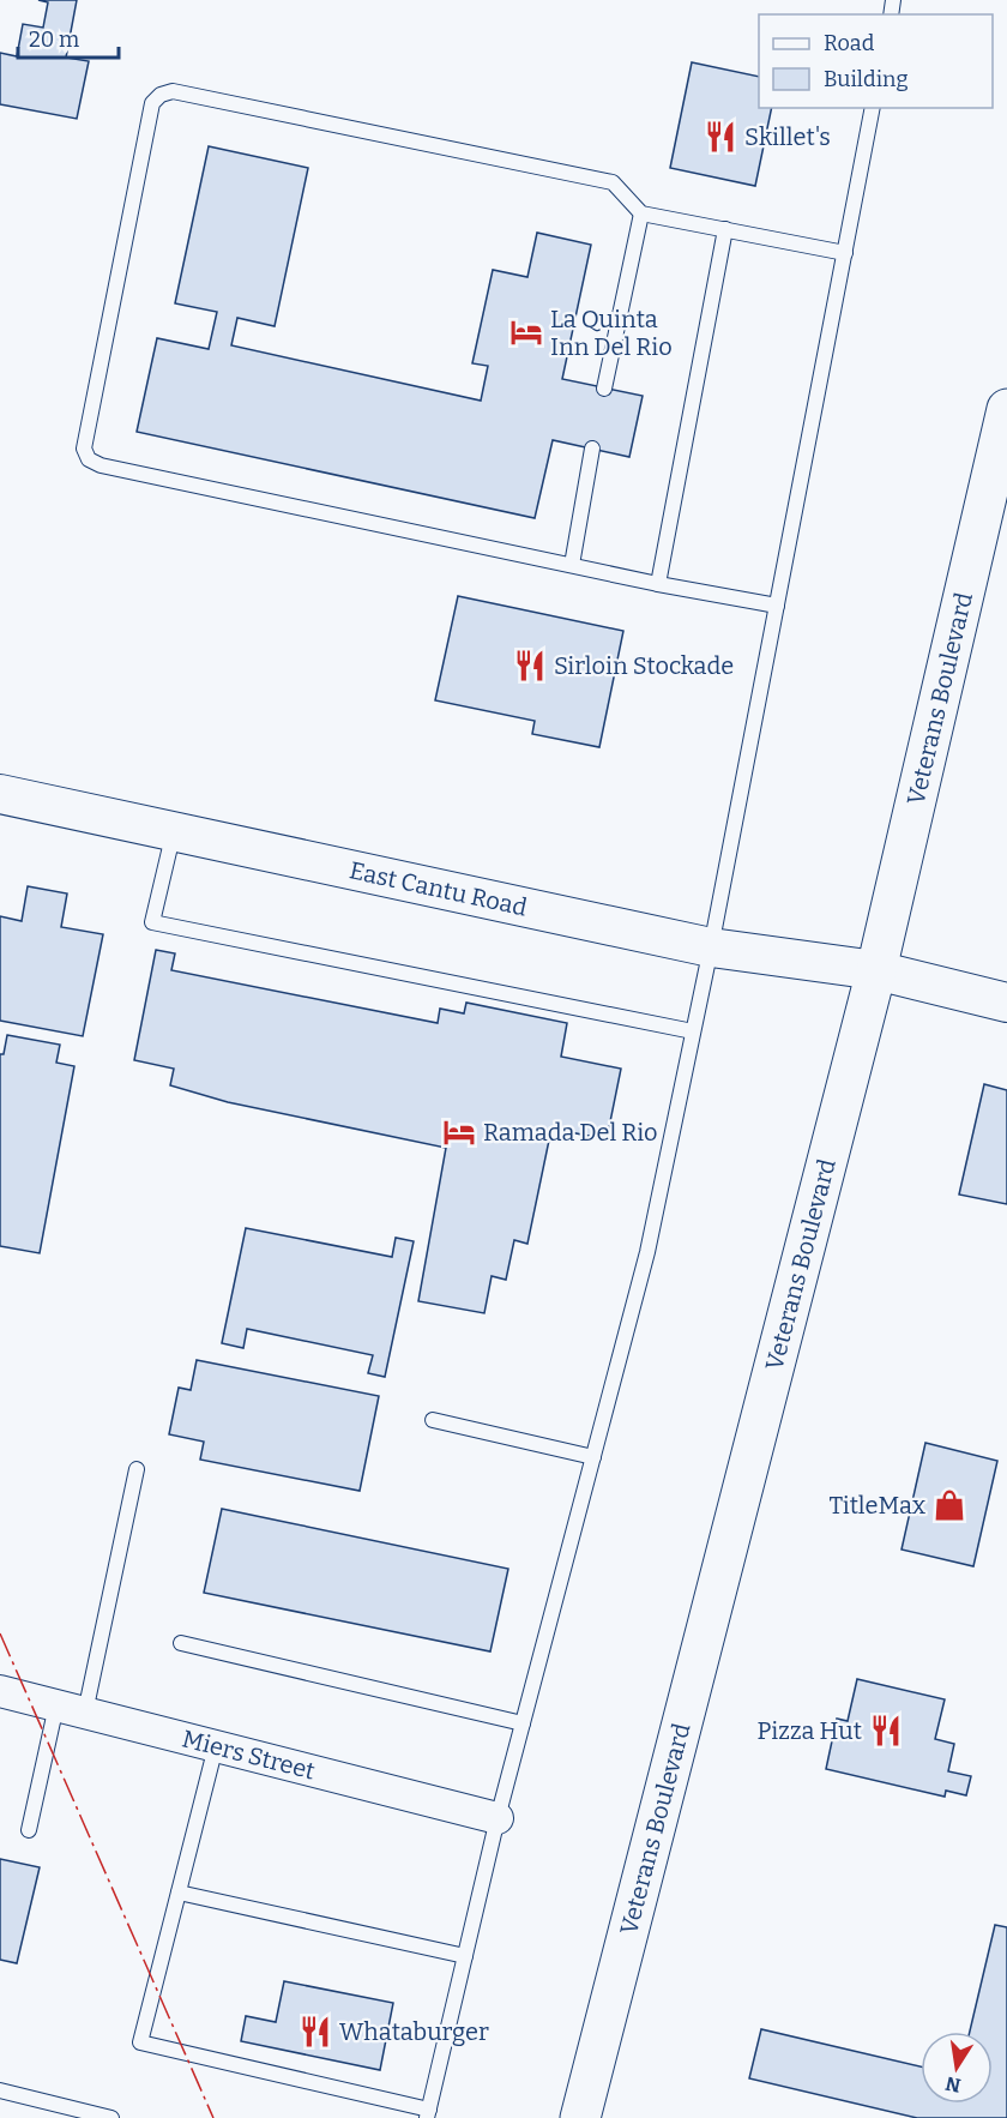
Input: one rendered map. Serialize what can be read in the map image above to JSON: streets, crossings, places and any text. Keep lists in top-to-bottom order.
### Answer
{
  "streets": {
    "main road": ["Veterans Boulevard"],
    "street": ["East Cantu Road", "Miers Street"]
  },
  "crossings": [
    ["Veterans Boulevard", "East Cantu Road"]
  ],
  "places": {
    "restaurant": [
      "Skillet's",
      "Sirloin Stockade",
      "Pizza Hut",
      "Whataburger"
    ],
    "hotel": ["La Quinta Inn Del Rio", "Ramada Del Rio"],
    "shop": ["TitleMax"]
  },
  "legend": ["Road", "Building"],
  "scale_bar": "20 m",
  "north": "bottom"
}
